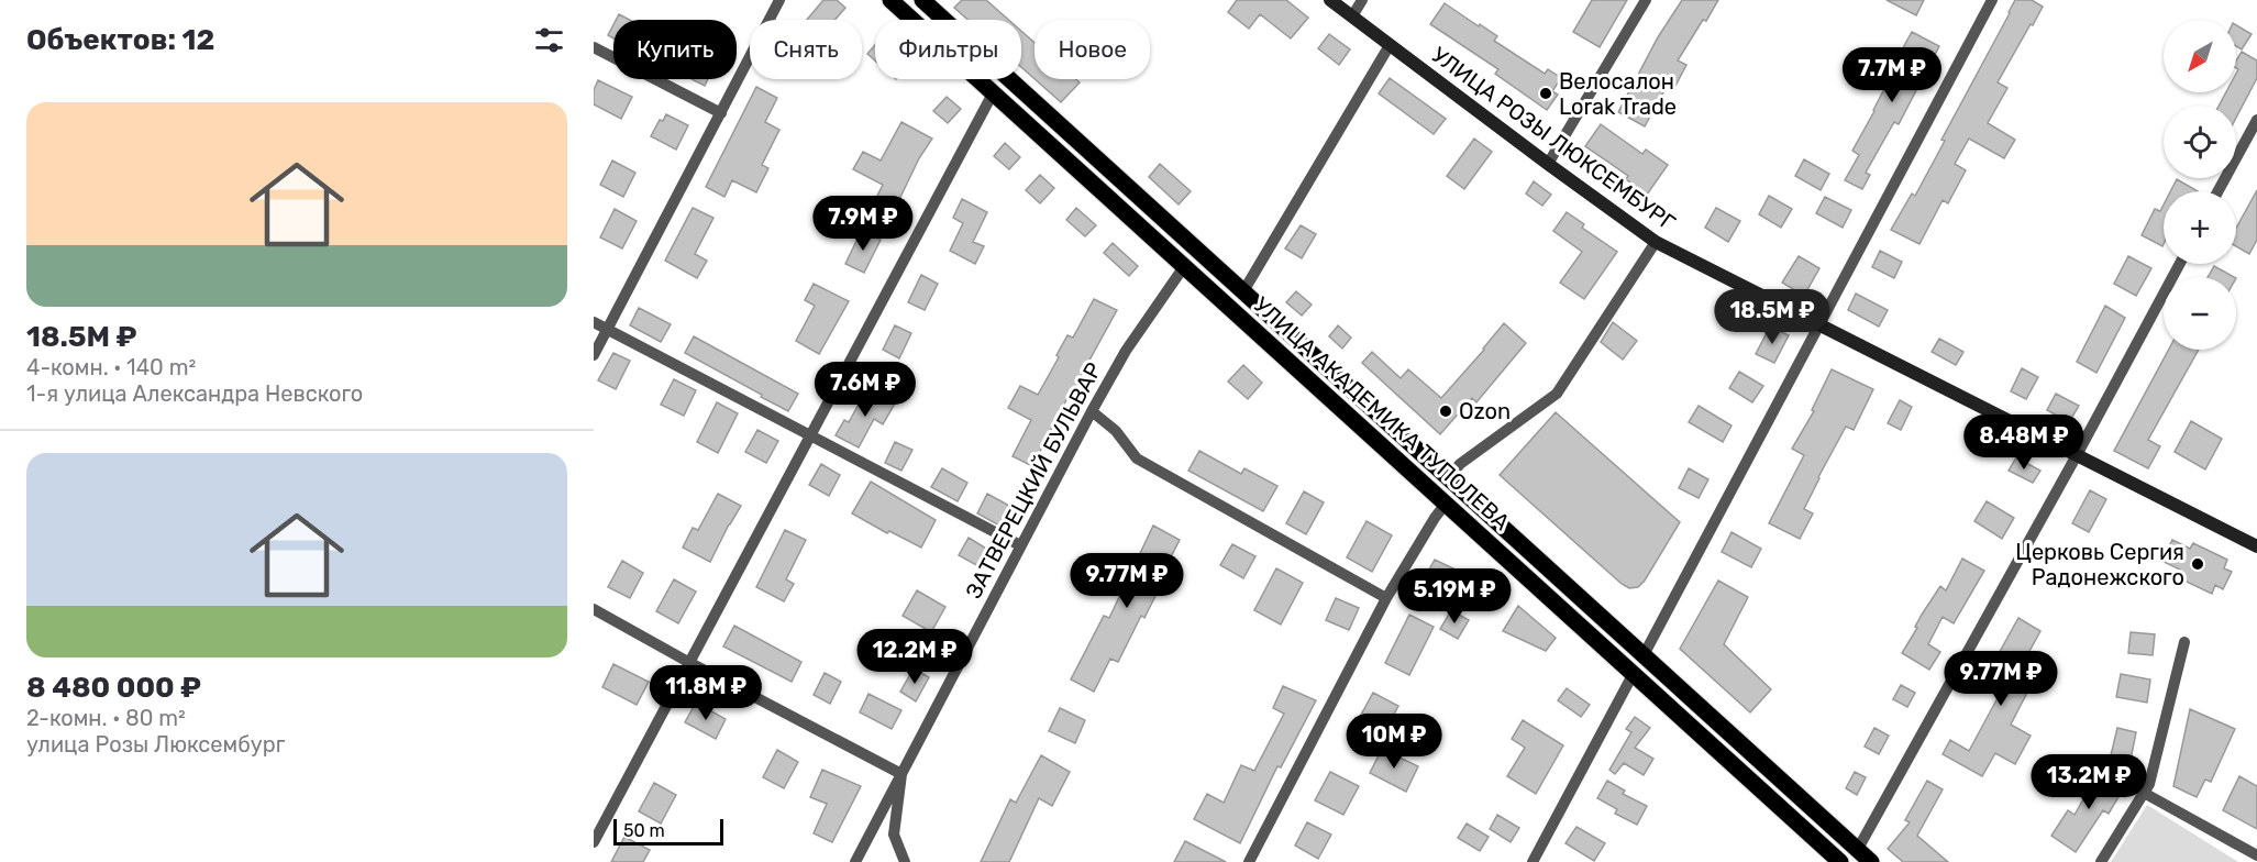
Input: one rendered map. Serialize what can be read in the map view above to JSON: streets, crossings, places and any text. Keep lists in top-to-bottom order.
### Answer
{
  "streets": {
    "main road": ["УЛИЦА АКАДЕМИКА ТУПОЛЕВА"],
    "street": ["УЛИЦА РОЗЫ ЛЮКСЕМБУРГ", "ЗАТВЕРЕЦКИЙ БУЛЬВАР"]
  },
  "crossings": [
    ["УЛИЦА АКАДЕМИКА ТУПОЛЕВА", "ЗАТВЕРЕЦКИЙ БУЛЬВАР"]
  ],
  "places": ["Велосалон Lorak Trade", "Ozon", "Церковь Сергия Радонежского"],
  "scale_bar": "50 m",
  "north": "bottom left",
  "page": {
    "heading": "Объектов: 12",
    "map_buttons": ["+", "−"],
    "chip": [
      "Купить",
      "Снять",
      "Фильтры",
      "Новое"
    ],
    "price": [
      "7.7M ₽",
      "7.9M ₽",
      "18.5M ₽",
      "7.6M ₽",
      "8.48M ₽",
      "9.77M ₽",
      "5.19M ₽",
      "12.2M ₽",
      "9.77M ₽",
      "11.8M ₽",
      "10M ₽",
      "13.2M ₽"
    ],
    "list": [
      {
        "name": "18.5M ₽",
        "note": "4-комн. · 140 m² · 1-я улица Александра Невского"
      },
      {
        "name": "8 480 000 ₽",
        "note": "2-комн. · 80 m² · улица Розы Люксембург"
      }
    ],
    "scale": "50 m"
  }
}
